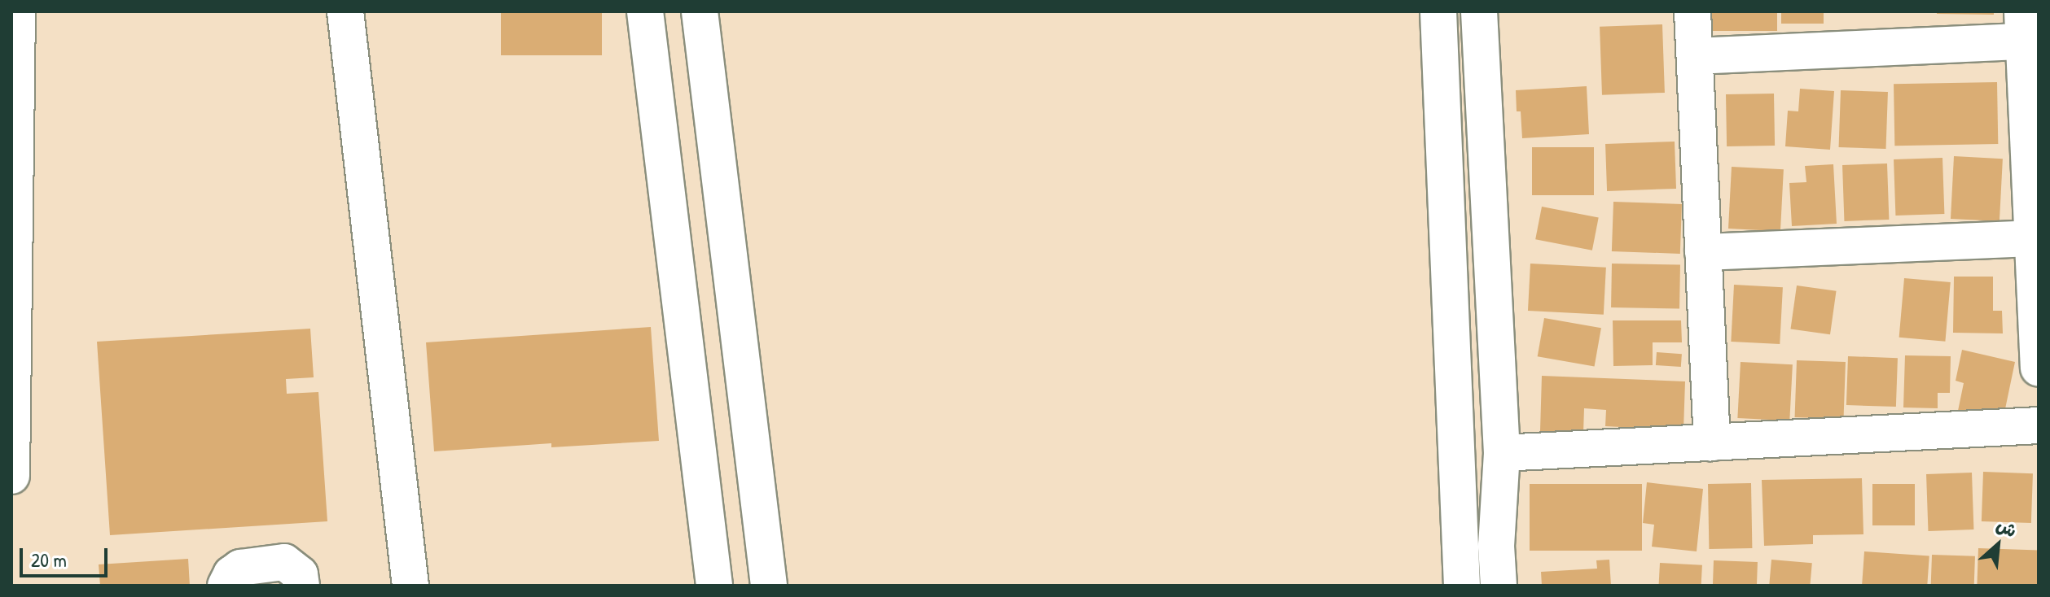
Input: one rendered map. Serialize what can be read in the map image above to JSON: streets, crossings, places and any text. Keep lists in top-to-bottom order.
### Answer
{
  "scale_bar": "20 m",
  "north": "top right"
}
